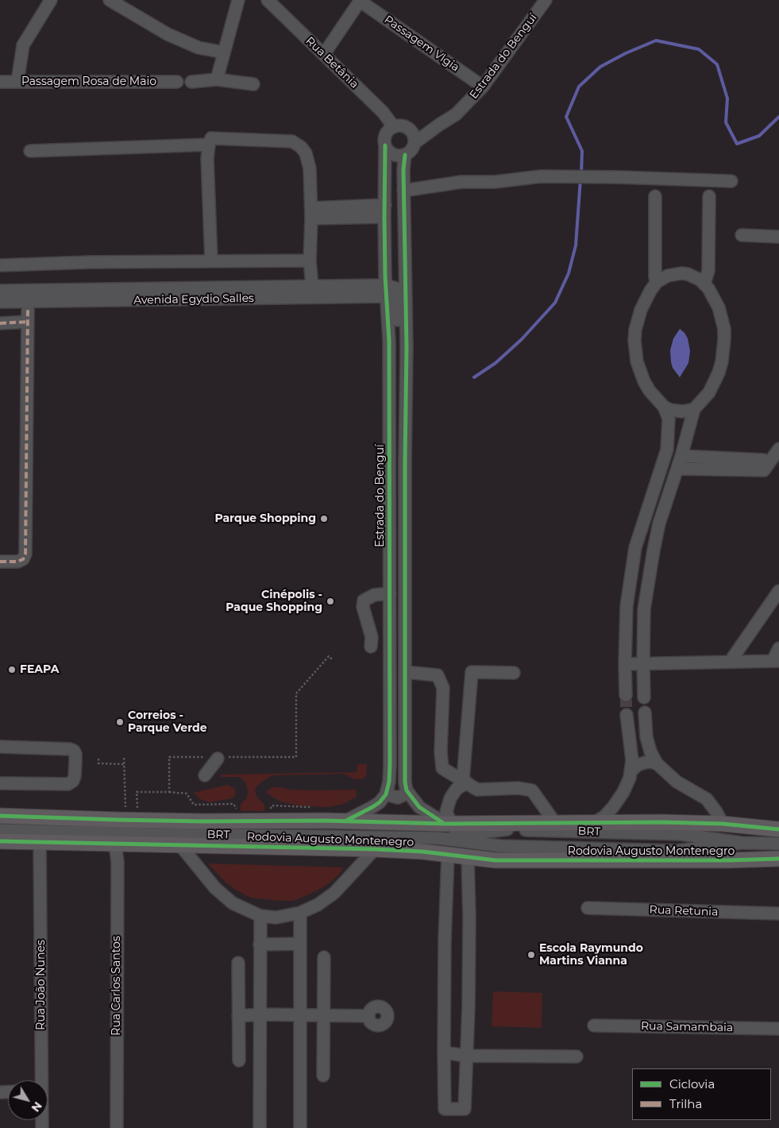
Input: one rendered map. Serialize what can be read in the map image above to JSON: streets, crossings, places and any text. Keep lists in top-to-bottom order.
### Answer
{
  "streets": {
    "main road": ["Rodovia Augusto Montenegro"],
    "street": [
      "Passagem Vlgia",
      "Estrada do Benguí",
      "Rua Betânia",
      "Passagem Rosa de Maio",
      "Avenida Egydio Salles",
      "BRT",
      "Rua Retunia",
      "Rua João Nunes",
      "Rua Carlos Santos",
      "Rua Samambaia"
    ]
  },
  "crossings": [
    ["Passagem Vlgia", "Estrada do Benguí"],
    ["Estrada do Benguí", "Rua Betânia"],
    ["Estrada do Benguí", "Avenida Egydio Salles"],
    ["Rodovia Augusto Montenegro", "Rua João Nunes"],
    ["Rodovia Augusto Montenegro", "Rua Carlos Santos"]
  ],
  "places": [
    "Parque Shopping",
    "Cinépolis - Paque Shopping",
    "FEAPA",
    "Correios - Parque Verde",
    "Escola Raymundo Martins Vianna"
  ],
  "legend": ["Ciclovia", "Trilha"],
  "north": "bottom right"
}
